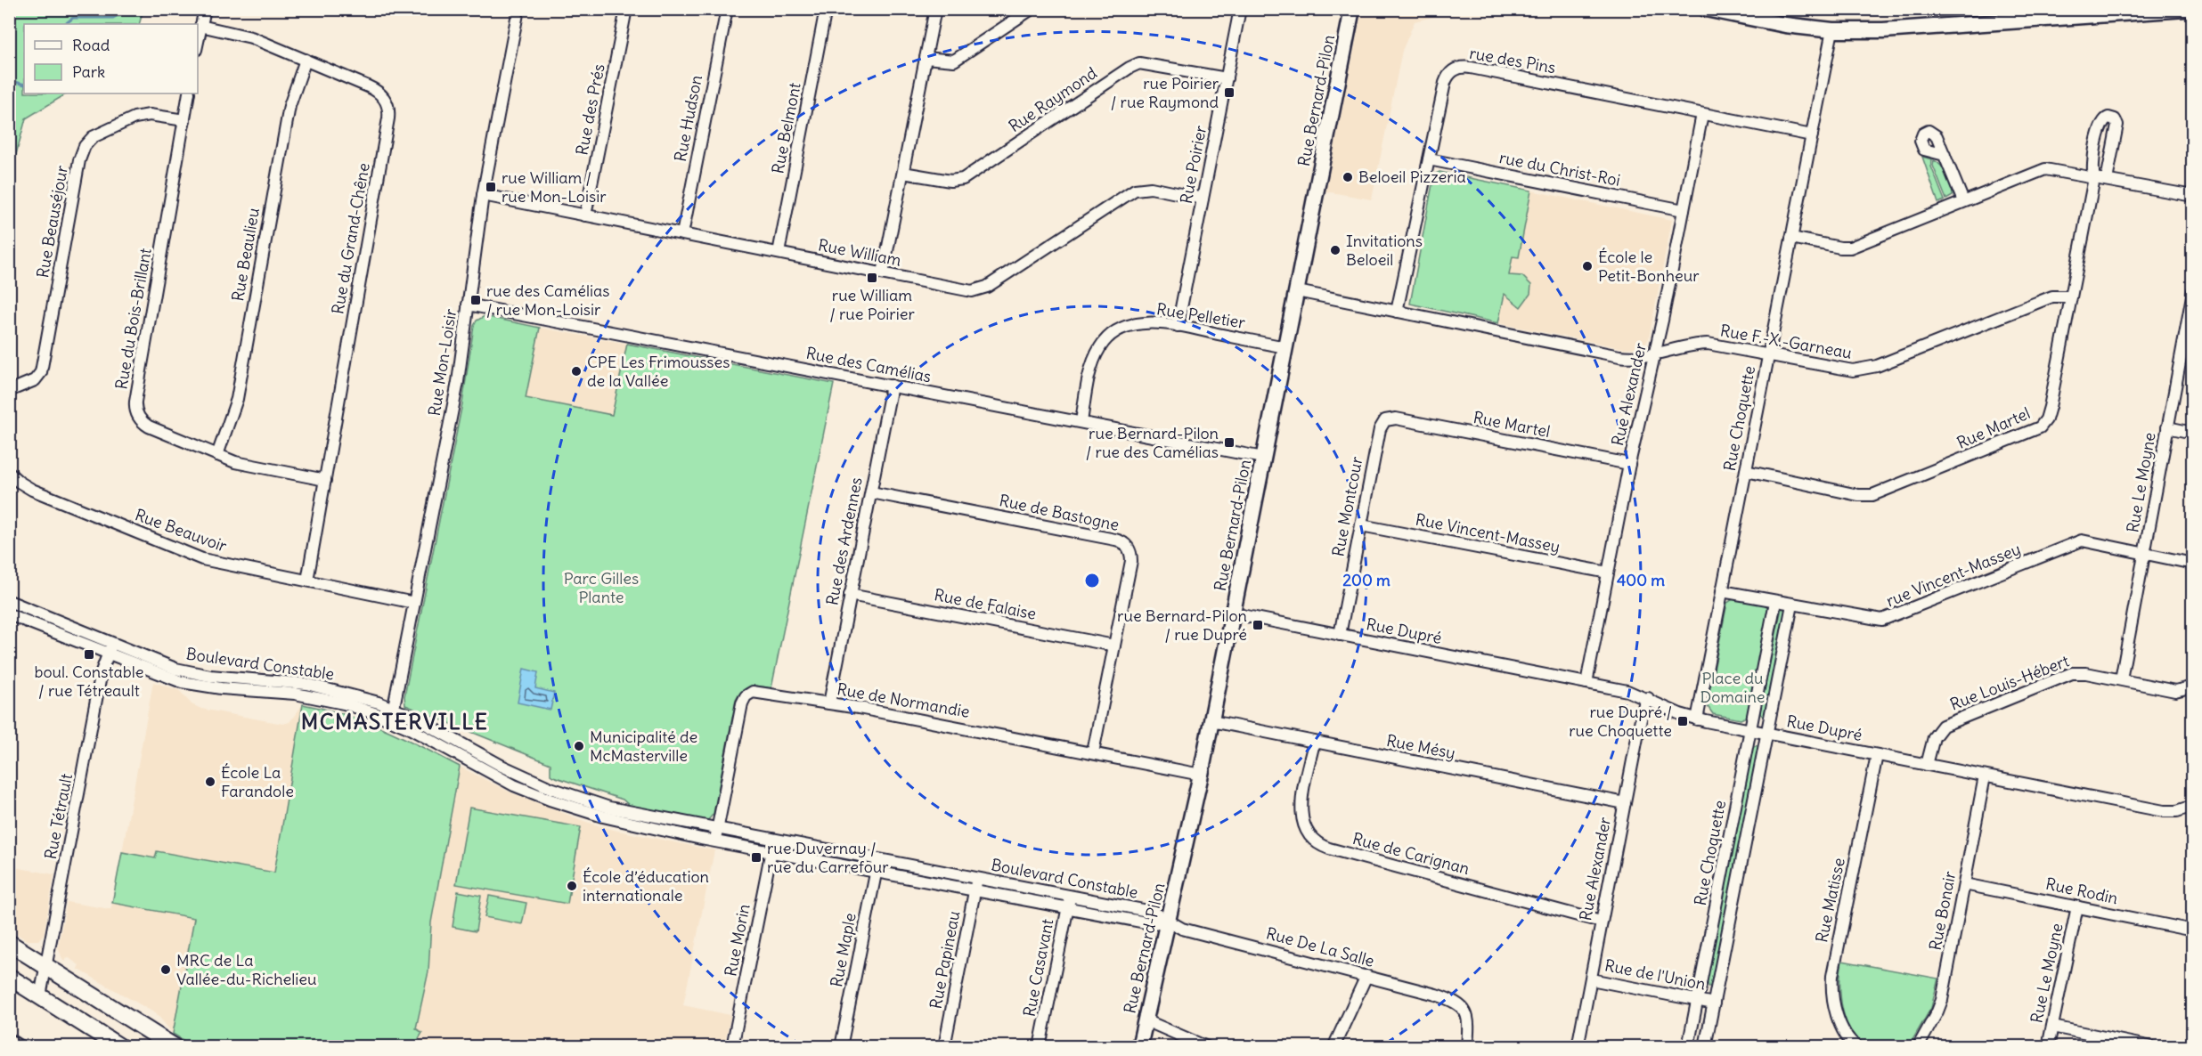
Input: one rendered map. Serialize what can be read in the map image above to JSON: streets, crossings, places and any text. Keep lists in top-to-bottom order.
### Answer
{
  "streets": {
    "main road": ["Rue Bernard-Pilon"],
    "street": [
      "rue des Pins",
      "Rue Raymond",
      "Rue des Prés",
      "Rue Hudson",
      "Rue Belmont",
      "Rue Poirier",
      "rue du Christ-Roi",
      "Rue Beauséjour",
      "Rue du Grand-Chêne",
      "Rue William",
      "Rue Beaulieu",
      "Rue Pelletier",
      "Rue du Bois-Brillant",
      "Rue F.-X.-Garneau",
      "Rue Mon-Loisir",
      "Rue des Camélias",
      "Rue Alexander",
      "Rue Choquette",
      "Rue Martel",
      "Rue Le Moyne",
      "Rue Montcour",
      "Rue de Bastogne",
      "Rue Beauvoir",
      "Rue Vincent-Massey",
      "Rue des Ardennes",
      "rue Vincent-Massey",
      "Rue de Falaise",
      "Rue Dupré",
      "Boulevard Constable",
      "Rue Louis-Hébert",
      "Rue de Normandie",
      "Rue Mésy",
      "Rue Tétrault",
      "Rue de Carignan",
      "Rue Rodin",
      "Rue Matisse",
      "Rue Bonair",
      "Rue Morin",
      "Rue De La Salle",
      "Rue Maple",
      "Rue Papineau",
      "Rue Casavant",
      "Rue de l'Union"
    ]
  },
  "crossings": [
    ["rue des Pins", "rue du Christ-Roi"],
    ["rue des Pins", "Rue F.-X.-Garneau"],
    ["rue des Pins", "Rue Alexander"],
    ["rue des Pins", "Rue Choquette"],
    ["Rue Raymond", "Rue Poirier"],
    ["Rue Bernard-Pilon", "Rue Pelletier"],
    ["Rue Bernard-Pilon", "Rue F.-X.-Garneau"],
    ["Rue Bernard-Pilon", "Rue des Camélias"],
    ["Rue Bernard-Pilon", "Rue Dupré"],
    ["Rue Bernard-Pilon", "Boulevard Constable"],
    ["Rue Bernard-Pilon", "Rue de Normandie"],
    ["Rue Bernard-Pilon", "Rue Mésy"],
    ["Rue Bernard-Pilon", "Rue De La Salle"],
    ["Rue des Prés", "Rue William"],
    ["Rue Hudson", "Rue William"],
    ["Rue Belmont", "Rue William"],
    ["Rue Poirier", "Rue William"],
    ["Rue Poirier", "Rue Pelletier"],
    ["rue du Christ-Roi", "Rue Alexander"],
    ["Rue Beauséjour", "Rue du Bois-Brillant"],
    ["Rue du Grand-Chêne", "Rue Beaulieu"],
    ["Rue du Grand-Chêne", "Rue du Bois-Brillant"],
    ["Rue du Grand-Chêne", "Rue Beauvoir"],
    ["Rue William", "Rue Mon-Loisir"],
    ["Rue Beaulieu", "Rue du Bois-Brillant"],
    ["Rue Pelletier", "Rue des Camélias"],
    ["Rue F.-X.-Garneau", "Rue Alexander"],
    ["Rue F.-X.-Garneau", "Rue Choquette"],
    ["Rue F.-X.-Garneau", "Rue Martel"],
    ["Rue Mon-Loisir", "Rue des Camélias"],
    ["Rue Mon-Loisir", "Rue Beauvoir"],
    ["Rue Mon-Loisir", "Boulevard Constable"],
    ["Rue des Camélias", "Rue des Ardennes"],
    ["Rue Alexander", "Rue Martel"],
    ["Rue Alexander", "Rue Vincent-Massey"],
    ["Rue Alexander", "Rue Dupré"],
    ["Rue Alexander", "Rue Mésy"],
    ["Rue Alexander", "Rue de Carignan"],
    ["Rue Alexander", "Rue de l'Union"],
    ["Rue Choquette", "Rue Martel"],
    ["Rue Choquette", "rue Vincent-Massey"],
    ["Rue Choquette", "Rue Dupré"],
    ["Rue Choquette", "Rue de l'Union"],
    ["Rue Martel", "Rue Montcour"],
    ["Rue Le Moyne", "rue Vincent-Massey"],
    ["Rue Le Moyne", "Rue Louis-Hébert"],
    ["Rue Le Moyne", "Rue Rodin"],
    ["Rue Montcour", "Rue Vincent-Massey"],
    ["Rue Montcour", "Rue Dupré"],
    ["Rue de Bastogne", "Rue des Ardennes"],
    ["Rue de Bastogne", "Rue de Falaise"],
    ["Rue de Bastogne", "Rue de Normandie"],
    ["Rue des Ardennes", "Rue de Falaise"],
    ["Rue des Ardennes", "Rue de Normandie"],
    ["Rue Dupré", "Rue Louis-Hébert"],
    ["Rue Dupré", "Rue Matisse"],
    ["Rue Dupré", "Rue Bonair"],
    ["Boulevard Constable", "Rue de Normandie"],
    ["Boulevard Constable", "Rue Tétrault"],
    ["Boulevard Constable", "Rue Morin"],
    ["Boulevard Constable", "Rue De La Salle"],
    ["Boulevard Constable", "Rue Maple"],
    ["Boulevard Constable", "Rue Papineau"],
    ["Boulevard Constable", "Rue Casavant"],
    ["Rue Mésy", "Rue de Carignan"],
    ["Rue Rodin", "Rue Bonair"]
  ],
  "districts": ["MCMASTERVILLE"],
  "parks": ["Parc Gilles Plante", "Place du Domaine"],
  "places": {
    "transit": [
      "rue Poirier / rue Raymond",
      "rue William / rue Mon-Loisir",
      "rue William / rue Poirier",
      "rue des Camélias / rue Mon-Loisir",
      "rue Bernard-Pilon / rue des Camélias",
      "rue Bernard-Pilon / rue Dupré",
      "boul. Constable / rue Tétreault",
      "rue Dupré / rue Choquette",
      "rue Duvernay / rue du Carrefour"
    ],
    "other": [
      "Beloeil Pizzeria",
      "Invitations Beloeil",
      "École le Petit-Bonheur",
      "CPE Les Frimousses de la Vallée",
      "Municipalité de McMasterville",
      "École La Farandole",
      "École d’éducation internationale",
      "MRC de La Vallée-du-Richelieu"
    ]
  },
  "legend": ["Road", "Park"],
  "rings": ["200 m", "400 m"]
}
